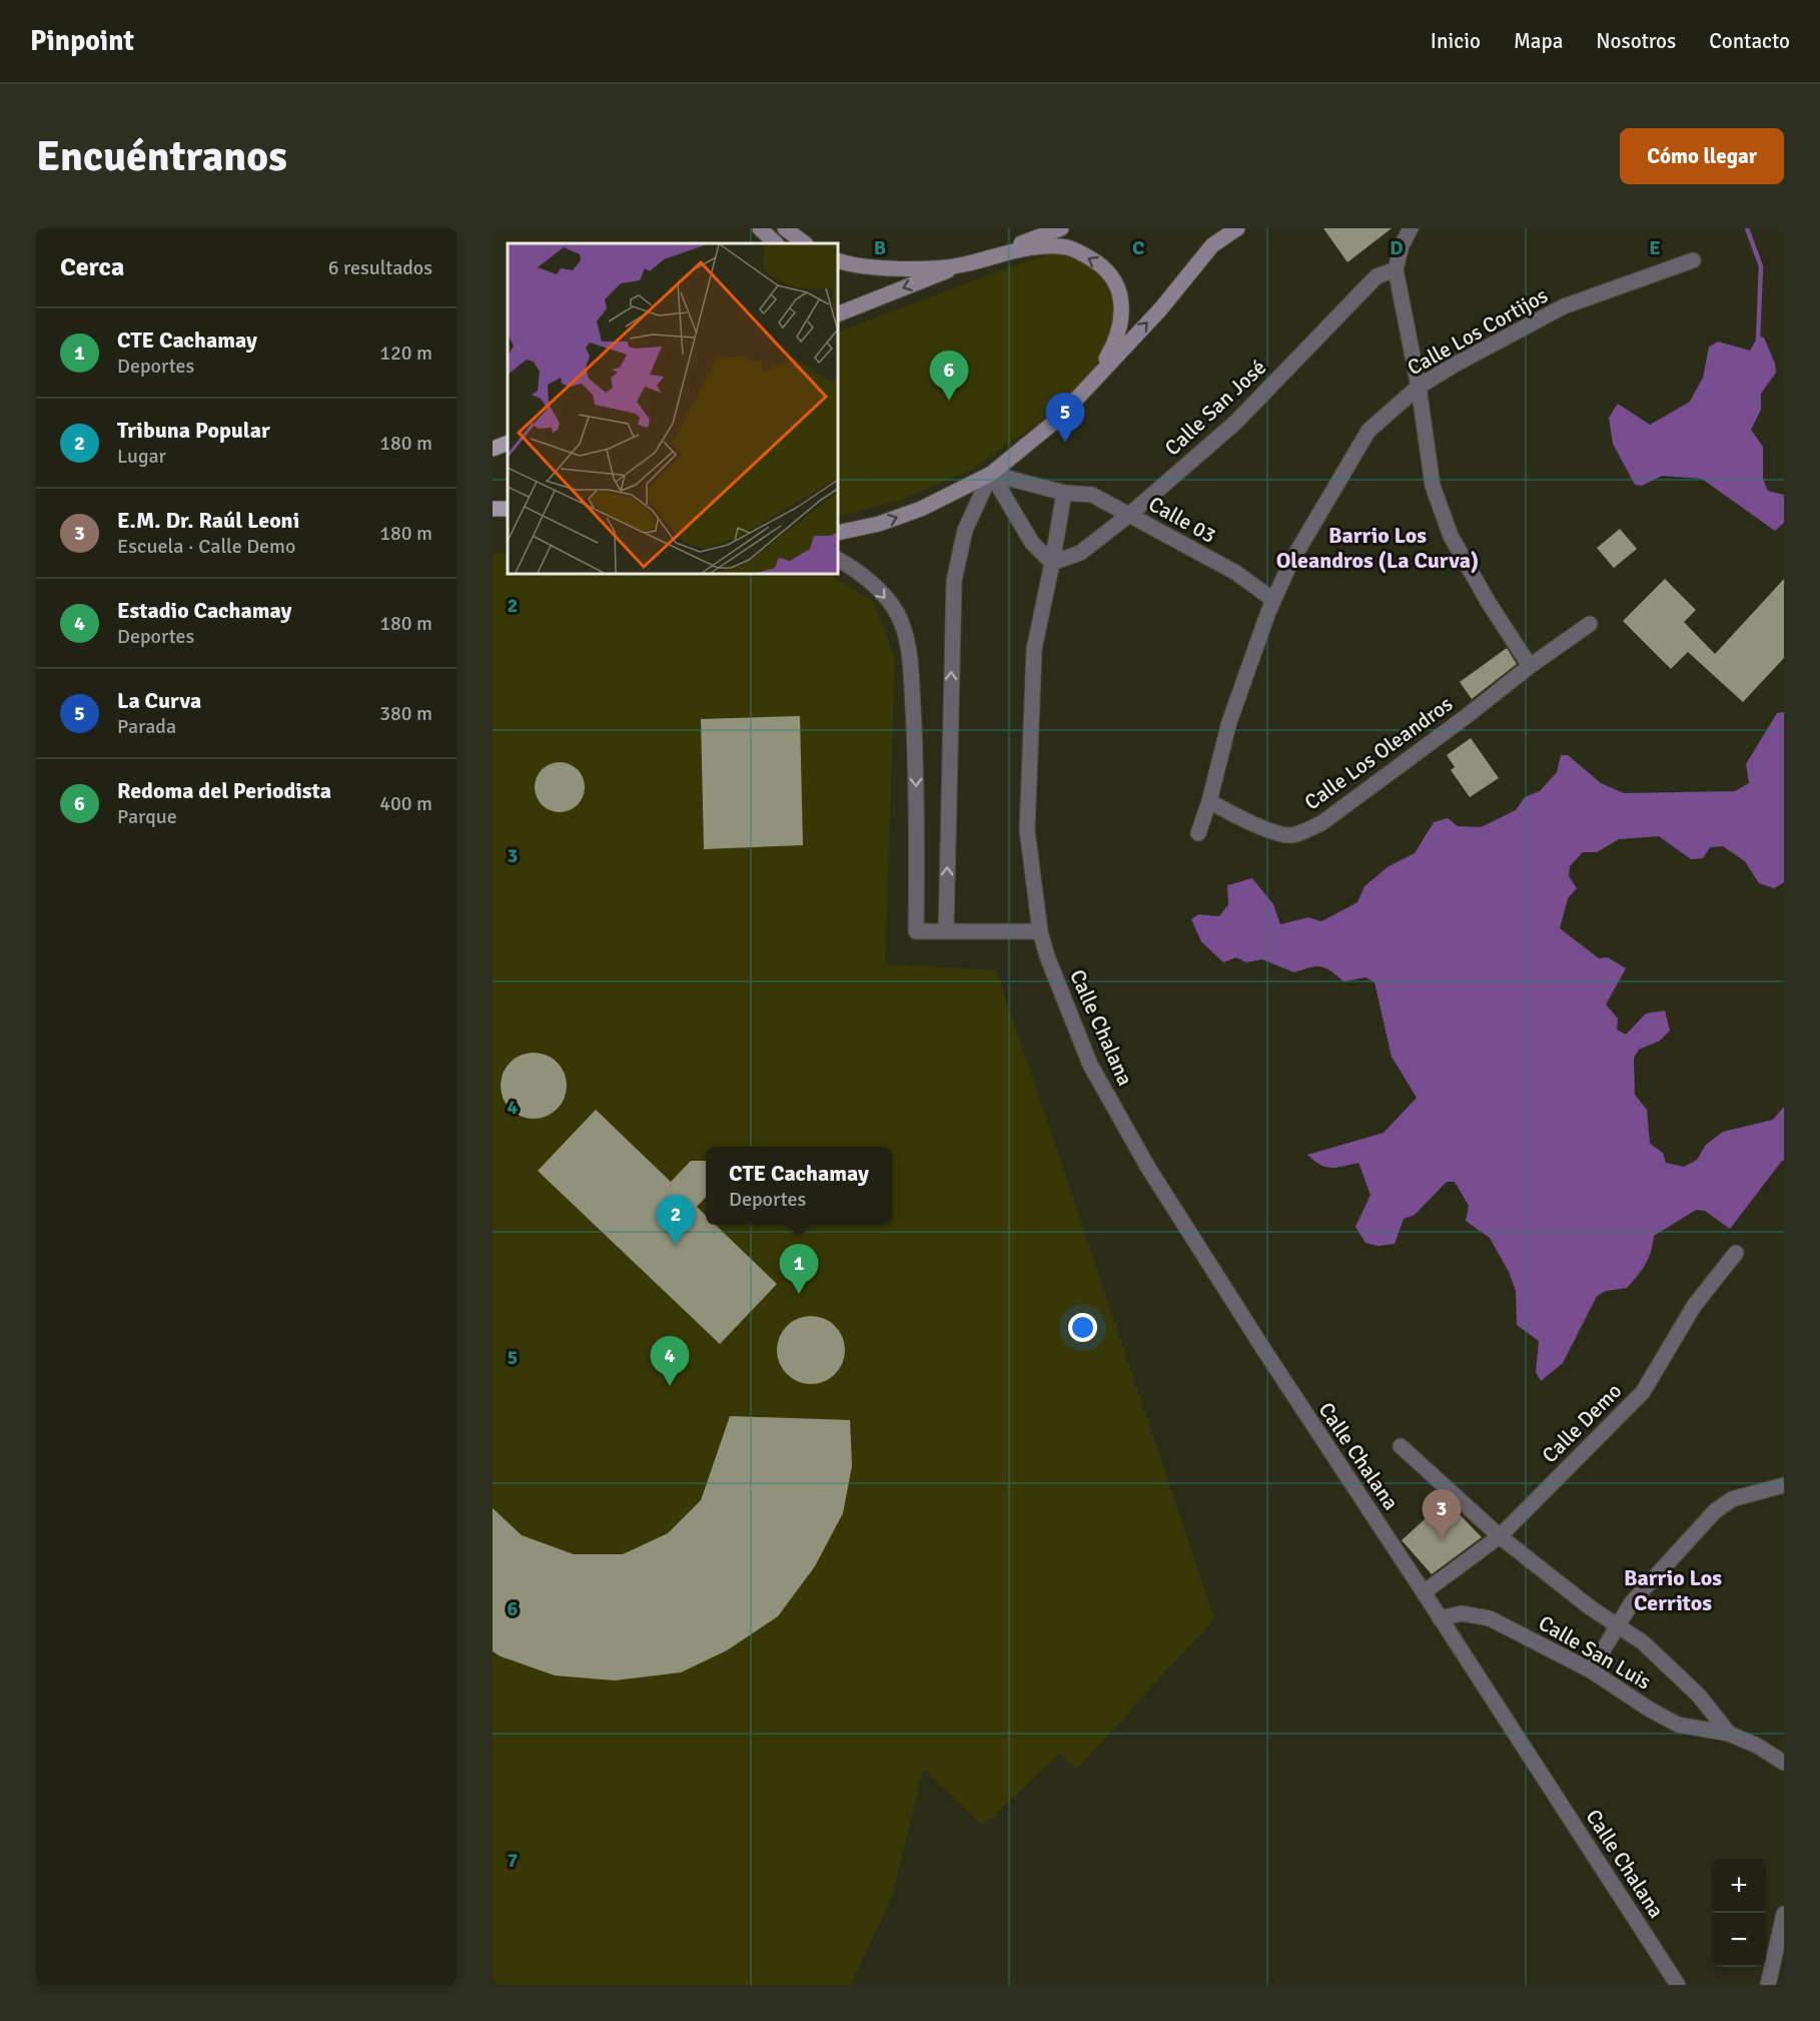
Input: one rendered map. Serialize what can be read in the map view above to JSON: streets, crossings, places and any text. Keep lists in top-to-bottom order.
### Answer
{
  "streets": {
    "street": [
      "Calle Los Cortijos",
      "Calle San José",
      "Calle 03",
      "Calle Los Oleandros",
      "Calle Chalana",
      "Calle Demo",
      "Calle San Luis"
    ]
  },
  "crossings": [
    ["Calle Los Cortijos", "Calle 03"],
    ["Calle Los Cortijos", "Calle Los Oleandros"],
    ["Calle San José", "Calle 03"],
    ["Calle San José", "Calle Chalana"],
    ["Calle 03", "Calle Chalana"],
    ["Calle Chalana", "Calle Demo"],
    ["Calle Chalana", "Calle San Luis"]
  ],
  "districts": ["Barrio Los Oleandros (La Curva)", "Barrio Los Cerritos"],
  "page": {
    "header": "Pinpoint",
    "nav": [
      "Inicio",
      "Mapa",
      "Nosotros",
      "Contacto"
    ],
    "buttons": "Cómo llegar",
    "title": "Encuéntranos",
    "heading": ["Cerca", "6 resultados"],
    "list": [
      {
        "mark": "1",
        "name": "CTE Cachamay",
        "note": "Deportes",
        "value": "120 m"
      },
      {
        "mark": "2",
        "name": "Tribuna Popular",
        "note": "Lugar",
        "value": "180 m"
      },
      {
        "mark": "3",
        "name": "E.M. Dr. Raúl Leoni",
        "note": "Escuela · Calle Demo",
        "value": "180 m"
      },
      {
        "mark": "4",
        "name": "Estadio Cachamay",
        "note": "Deportes",
        "value": "180 m"
      },
      {
        "mark": "5",
        "name": "La Curva",
        "note": "Parada",
        "value": "380 m"
      },
      {
        "mark": "6",
        "name": "Redoma del Periodista",
        "note": "Parque",
        "value": "400 m"
      }
    ],
    "pins": [
      "6",
      "5",
      "2",
      "1",
      "4",
      "3"
    ],
    "popup": ["CTE Cachamay", "Deportes"],
    "map_buttons": ["+", "−"]
  },
  "grid": {
    "columns": [
      "B",
      "C",
      "D",
      "E"
    ],
    "rows": [
      "2",
      "3",
      "4",
      "5",
      "6",
      "7"
    ]
  }
}
